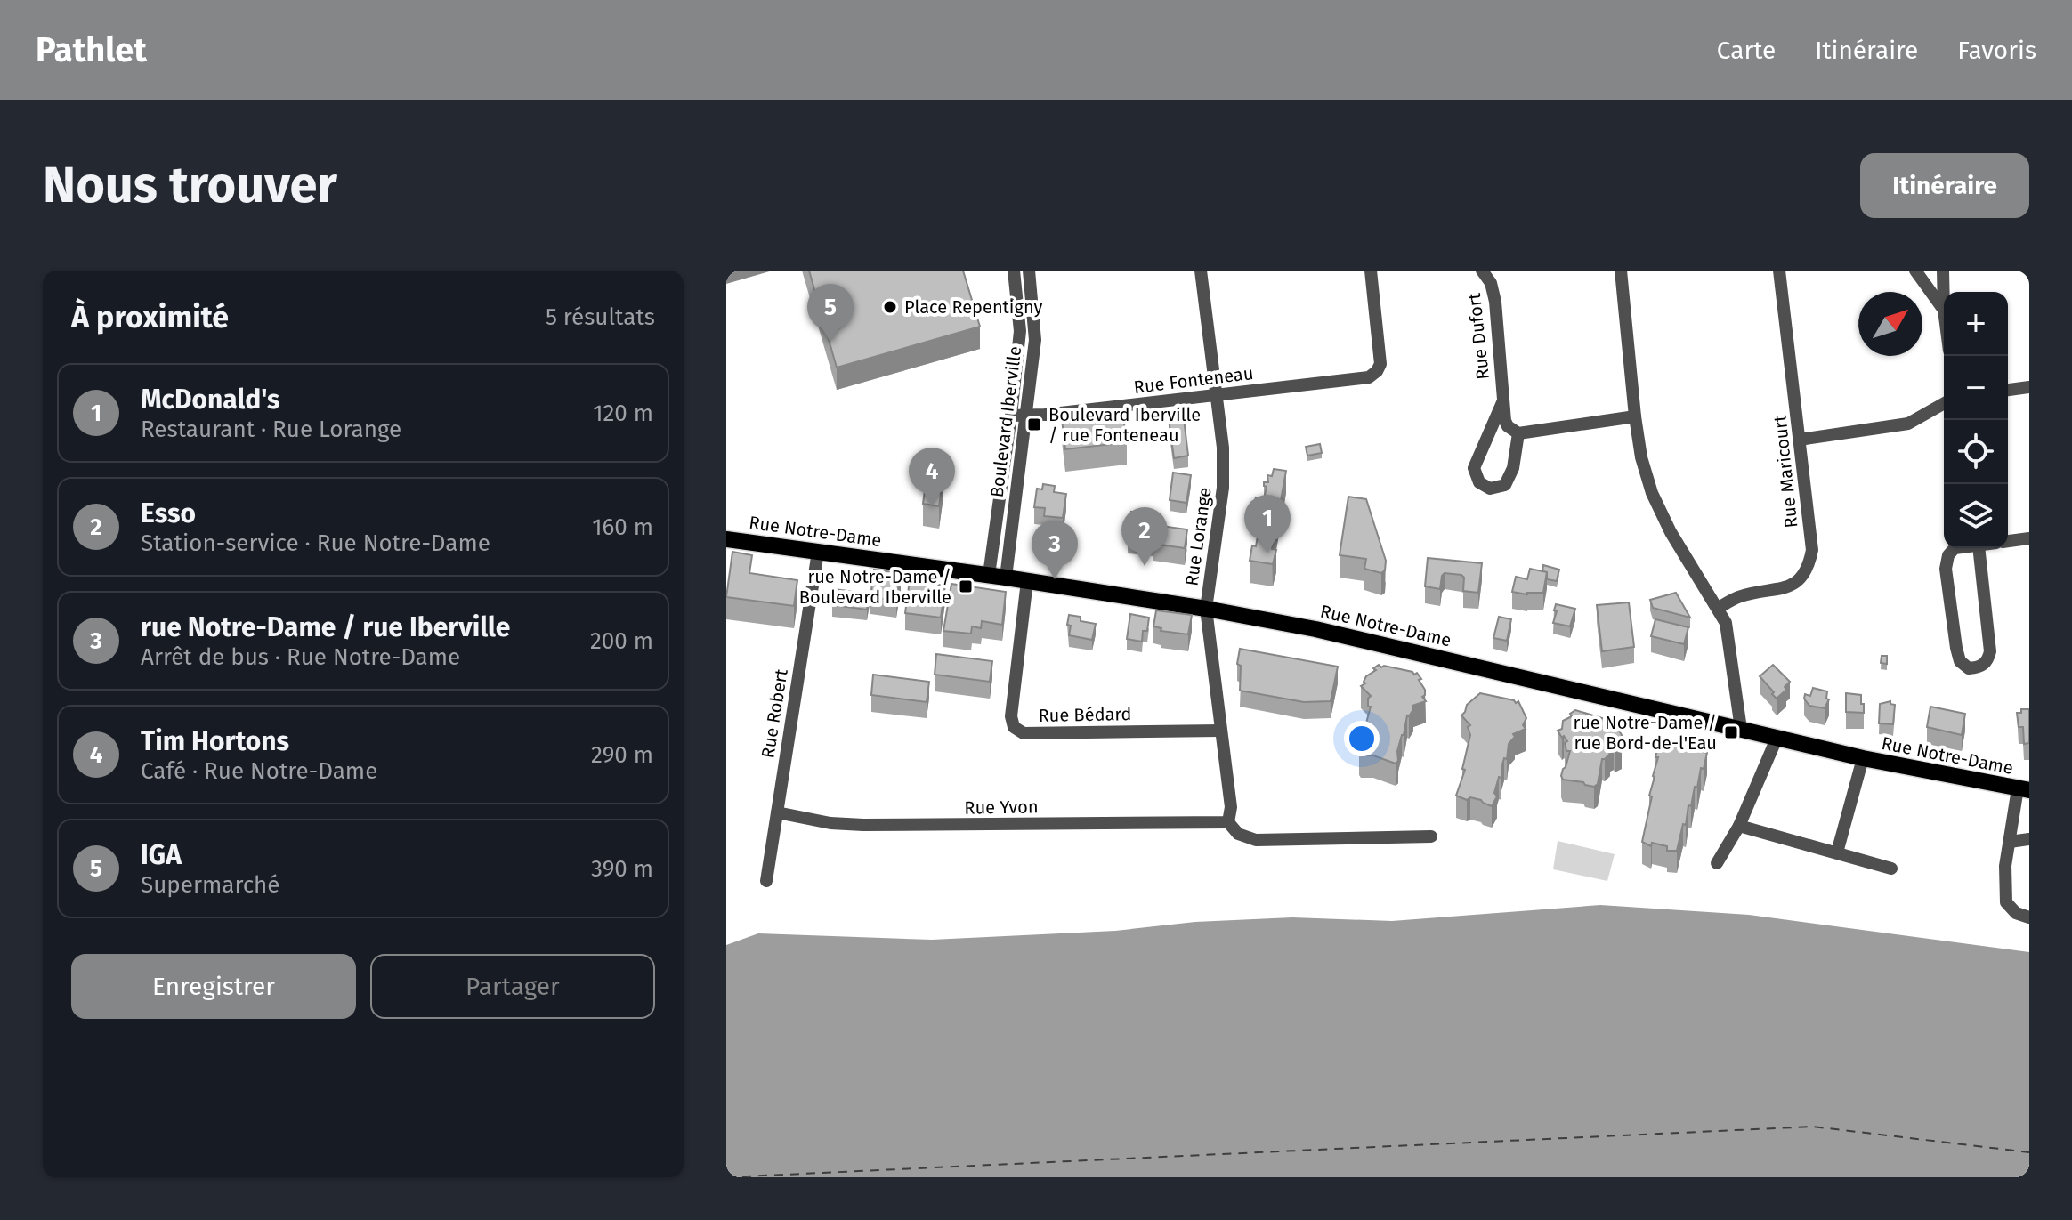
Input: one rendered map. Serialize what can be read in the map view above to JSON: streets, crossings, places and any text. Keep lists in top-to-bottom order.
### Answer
{
  "streets": {
    "main road": ["Rue Notre-Dame"],
    "street": [
      "Rue Dufort",
      "Rue Fonteneau",
      "Boulevard Iberville",
      "Rue Maricourt",
      "Rue Lorange",
      "Rue Robert",
      "Rue Bédard",
      "Rue Yvon"
    ]
  },
  "crossings": [
    ["Rue Fonteneau", "Boulevard Iberville"],
    ["Rue Fonteneau", "Rue Lorange"],
    ["Boulevard Iberville", "Rue Notre-Dame"],
    ["Rue Notre-Dame", "Rue Lorange"],
    ["Rue Notre-Dame", "Rue Robert"],
    ["Rue Notre-Dame", "Rue Bédard"],
    ["Rue Lorange", "Rue Bédard"],
    ["Rue Lorange", "Rue Yvon"],
    ["Rue Robert", "Rue Yvon"]
  ],
  "places": {
    "other": ["Place Repentigny"],
    "transit": ["Boulevard Iberville / rue Fonteneau", "rue Notre-Dame / Boulevard Iberville", "rue Notre-Dame / rue Bord-de-l'Eau"]
  },
  "north": "top right",
  "page": {
    "header": "Pathlet",
    "nav": ["Carte", "Itinéraire", "Favoris"],
    "buttons": [
      "Itinéraire",
      ["Enregistrer", "Partager"]
    ],
    "title": "Nous trouver",
    "heading": ["À proximité", "5 résultats"],
    "pins": [
      "5",
      "4",
      "1",
      "2",
      "3"
    ],
    "map_buttons": ["+", "−"],
    "list": [
      {
        "mark": "1",
        "name": "McDonald's",
        "note": "Restaurant · Rue Lorange",
        "value": "120 m"
      },
      {
        "mark": "2",
        "name": "Esso",
        "note": "Station-service · Rue Notre-Dame",
        "value": "160 m"
      },
      {
        "mark": "3",
        "name": "rue Notre-Dame / rue Iberville",
        "note": "Arrêt de bus · Rue Notre-Dame",
        "value": "200 m"
      },
      {
        "mark": "4",
        "name": "Tim Hortons",
        "note": "Café · Rue Notre-Dame",
        "value": "290 m"
      },
      {
        "mark": "5",
        "name": "IGA",
        "note": "Supermarché",
        "value": "390 m"
      }
    ]
  }
}
